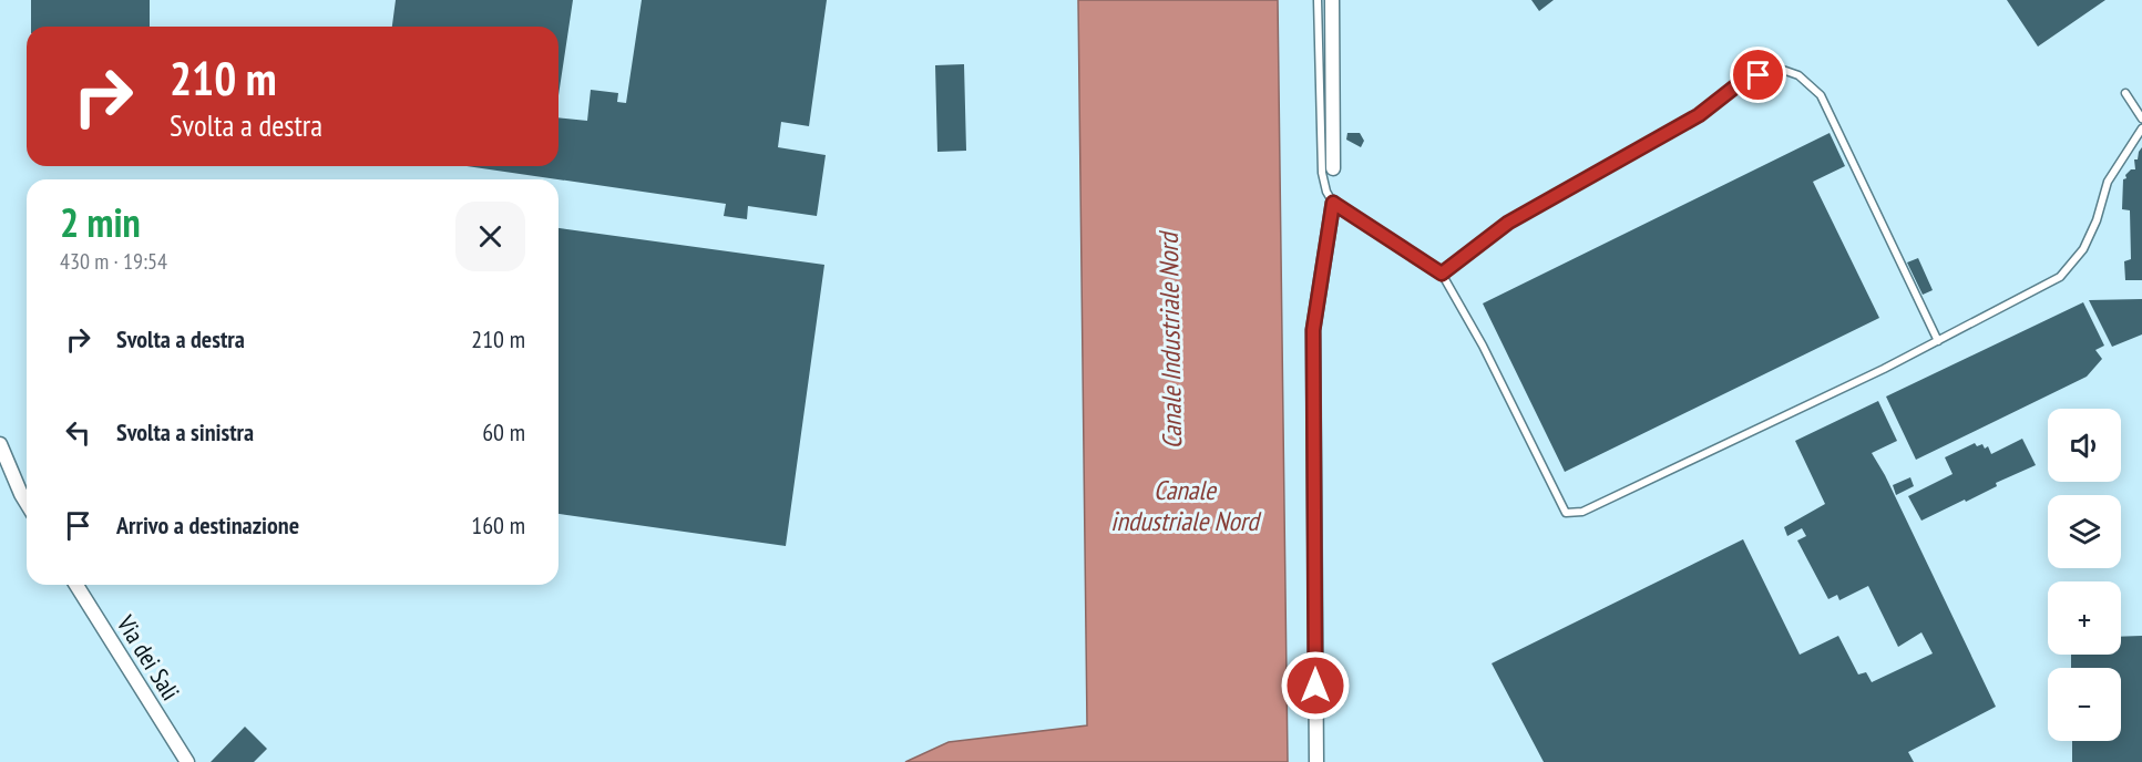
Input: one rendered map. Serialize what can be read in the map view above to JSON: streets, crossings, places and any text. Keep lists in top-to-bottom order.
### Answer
{
  "streets": {
    "street": ["Via dei Sali"]
  },
  "water": ["Canale Industriale Nord", "Canale industriale Nord"],
  "page": {
    "turn": ["210 m", "Svolta a destra"],
    "heading": ["2 min", "430 m · 19:54"],
    "list": [
      {
        "name": "Svolta a destra",
        "value": "210 m"
      },
      {
        "name": "Svolta a sinistra",
        "value": "60 m"
      },
      {
        "name": "Arrivo a destinazione",
        "value": "160 m"
      }
    ],
    "map_buttons": ["+", "−"]
  }
}
